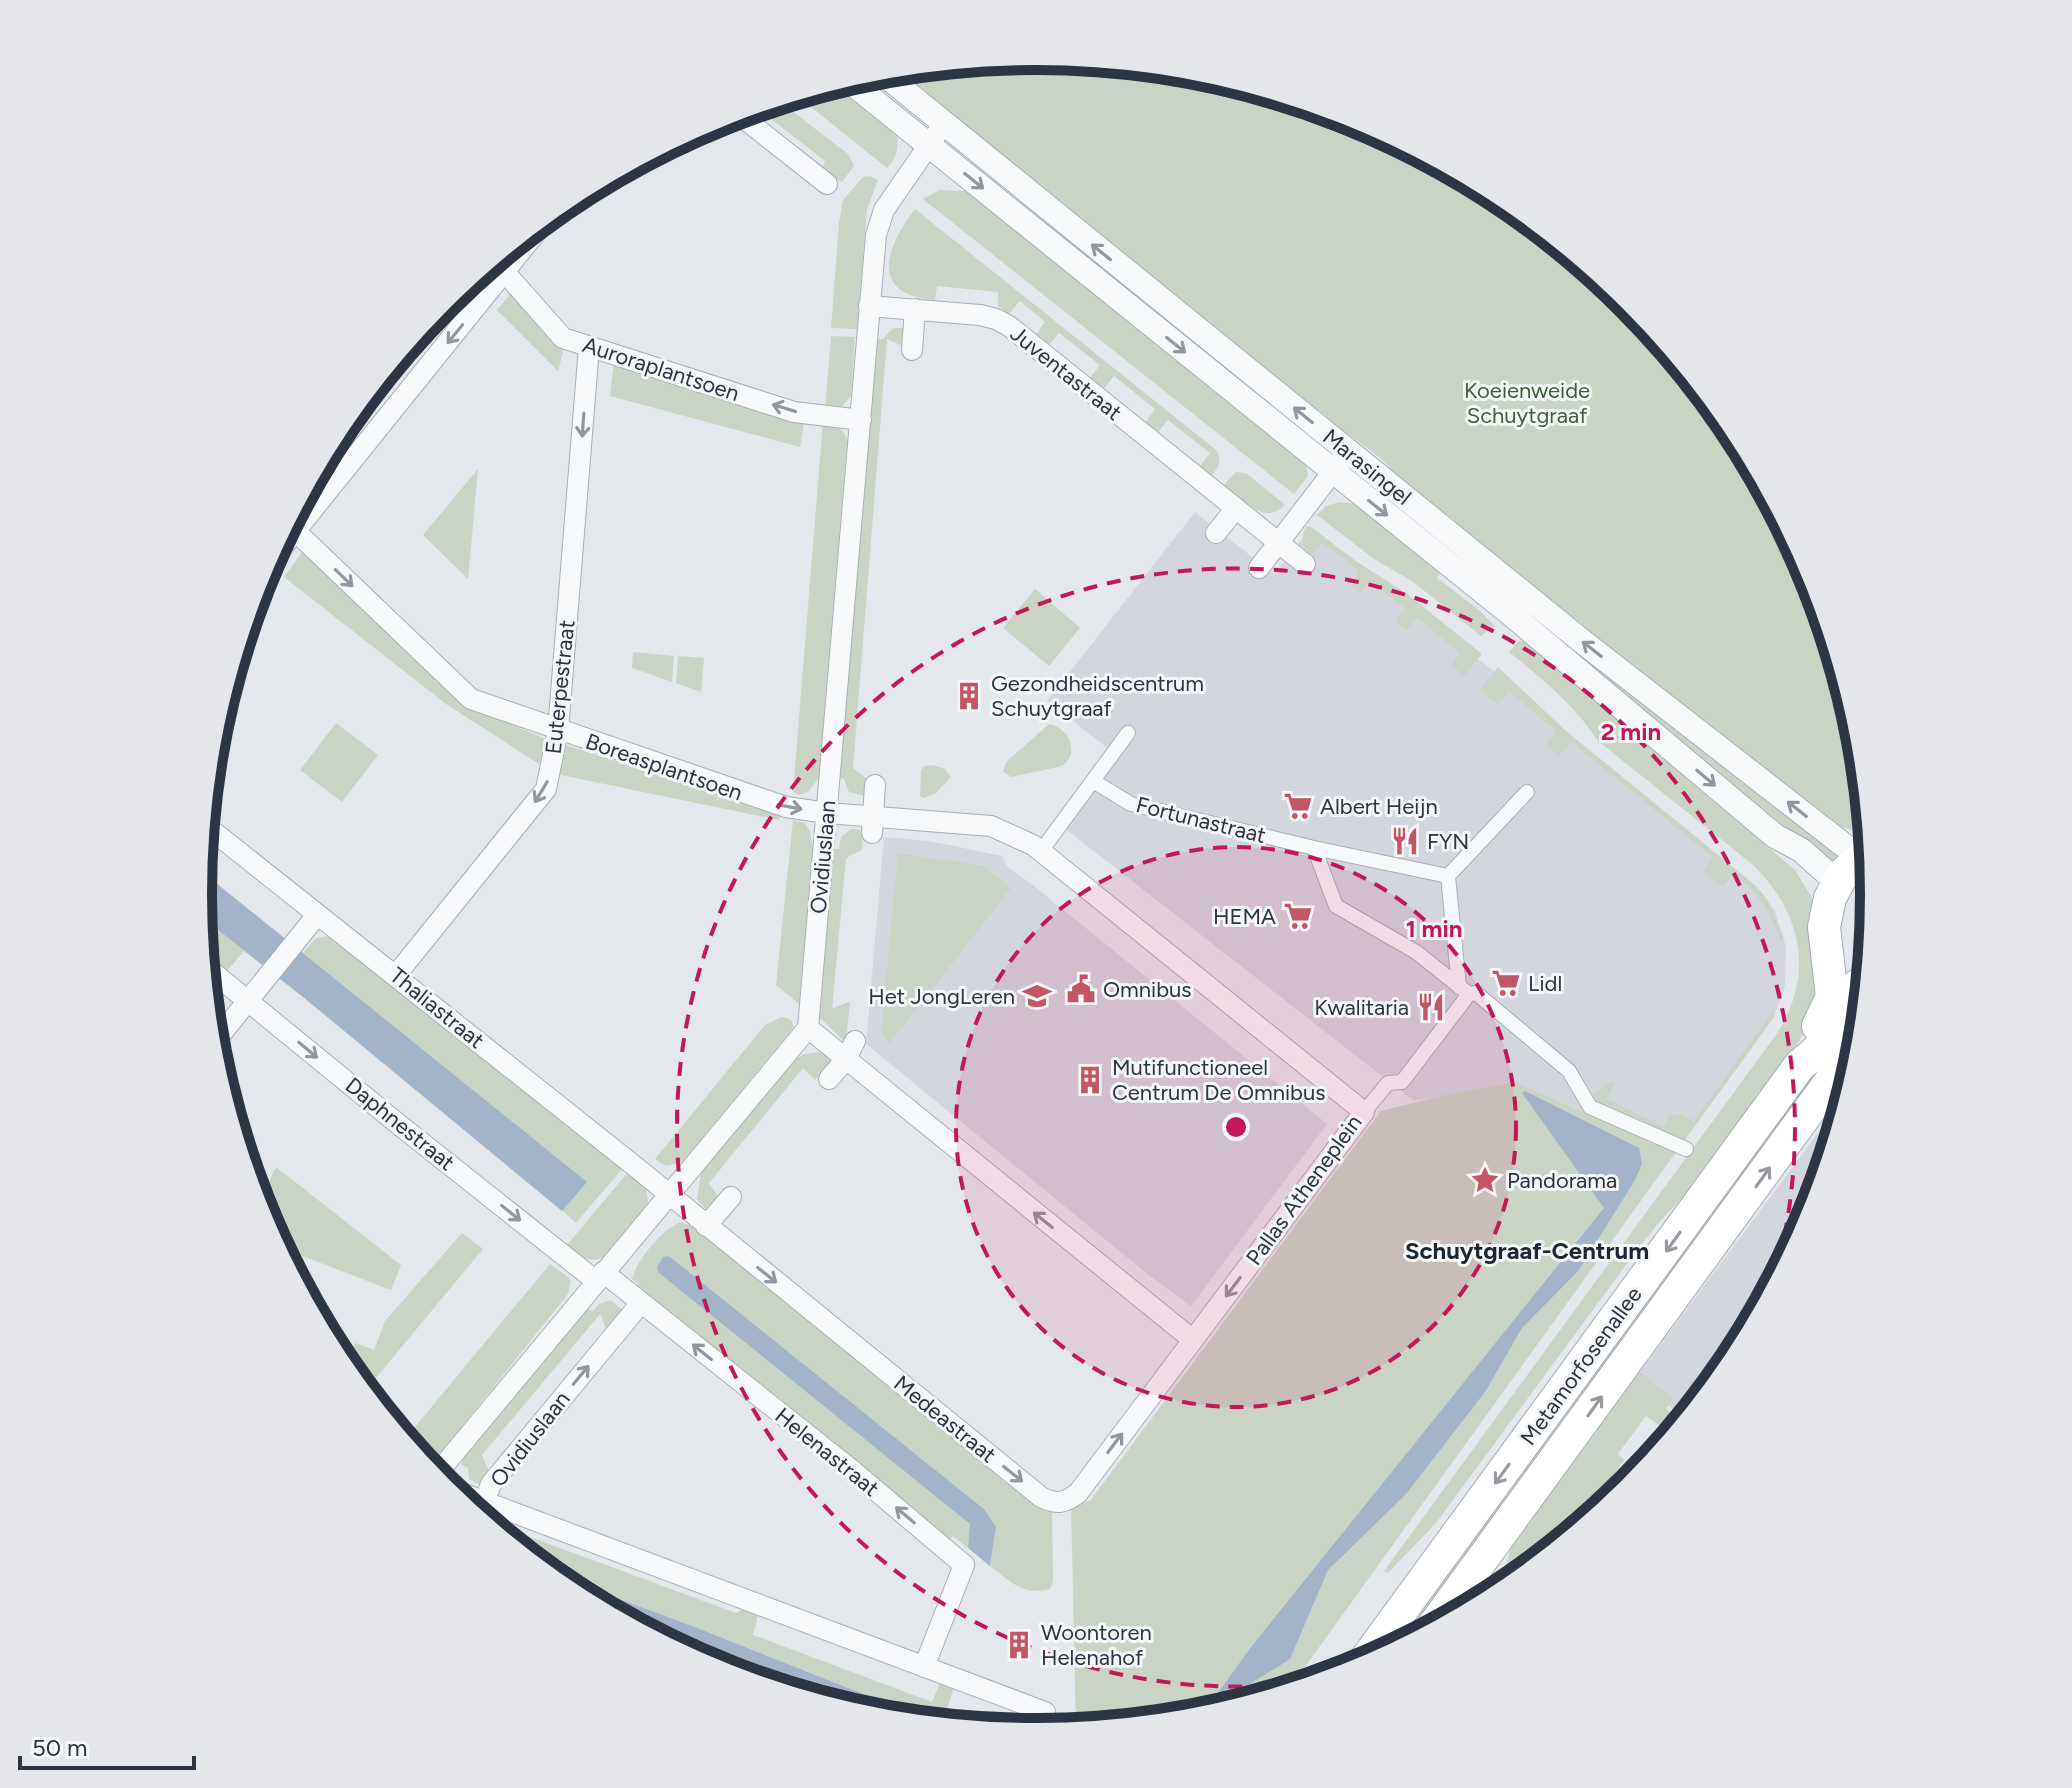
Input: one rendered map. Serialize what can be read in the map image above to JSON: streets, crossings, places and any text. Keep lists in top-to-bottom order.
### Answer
{
  "streets": {
    "main road": ["Metamorfosenallee"],
    "street": [
      "Auroraplantsoen",
      "Juventastraat",
      "Marasingel",
      "Euterpestraat",
      "Boreasplantsoen",
      "Fortunastraat",
      "Ovidiuslaan",
      "Thaliastraat",
      "Daphnestraat",
      "Pallas Atheneplein",
      "Medeastraat",
      "Helenastraat"
    ]
  },
  "crossings": [
    ["Auroraplantsoen", "Euterpestraat"],
    ["Auroraplantsoen", "Ovidiuslaan"],
    ["Juventastraat", "Ovidiuslaan"],
    ["Marasingel", "Ovidiuslaan"],
    ["Euterpestraat", "Boreasplantsoen"],
    ["Euterpestraat", "Thaliastraat"],
    ["Boreasplantsoen", "Ovidiuslaan"],
    ["Boreasplantsoen", "Pallas Atheneplein"],
    ["Ovidiuslaan", "Pallas Atheneplein"],
    ["Ovidiuslaan", "Helenastraat"],
    ["Thaliastraat", "Medeastraat"],
    ["Daphnestraat", "Helenastraat"],
    ["Pallas Atheneplein", "Medeastraat"]
  ],
  "one_way": [
    "Auroraplantsoen",
    "Euterpestraat",
    "Boreasplantsoen",
    "Daphnestraat",
    "Helenastraat"
  ],
  "districts": ["Schuytgraaf-Centrum"],
  "parks": ["Koeienweide Schuytgraaf"],
  "places": {
    "building": ["Gezondheidscentrum Schuytgraaf", "Mutifunctioneel Centrum De Omnibus", "Woontoren Helenahof"],
    "supermarket": ["Albert Heijn", "HEMA", "Lidl"],
    "restaurant": ["FYN", "Kwalitaria"],
    "public building": ["Omnibus"],
    "school or university": ["Het JongLeren"],
    "place": ["Pandorama"]
  },
  "scale_bar": "50 m",
  "rings": ["2 min", "1 min"]
}
